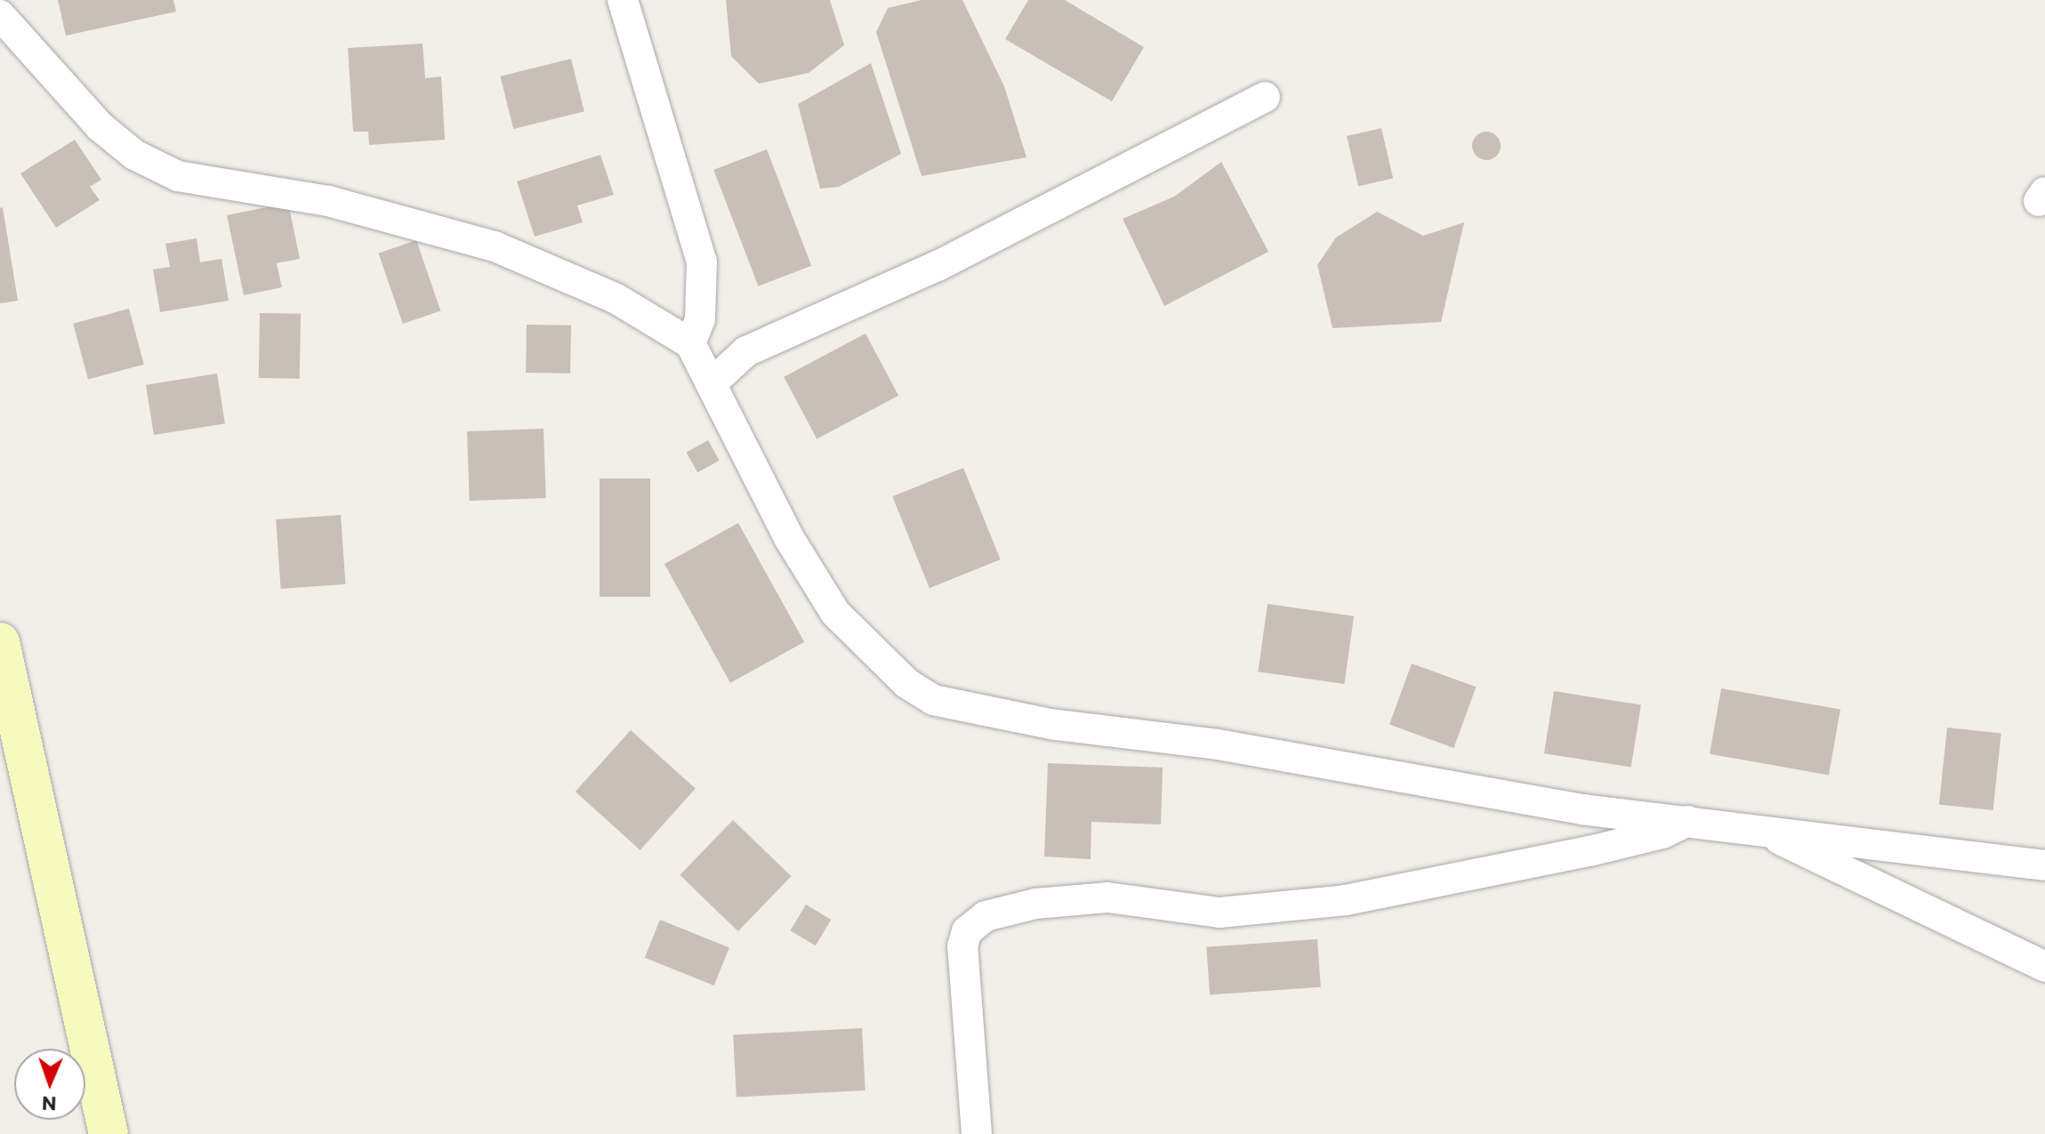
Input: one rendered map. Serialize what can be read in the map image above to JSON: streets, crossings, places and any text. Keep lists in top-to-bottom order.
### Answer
{
  "north": "bottom"
}
